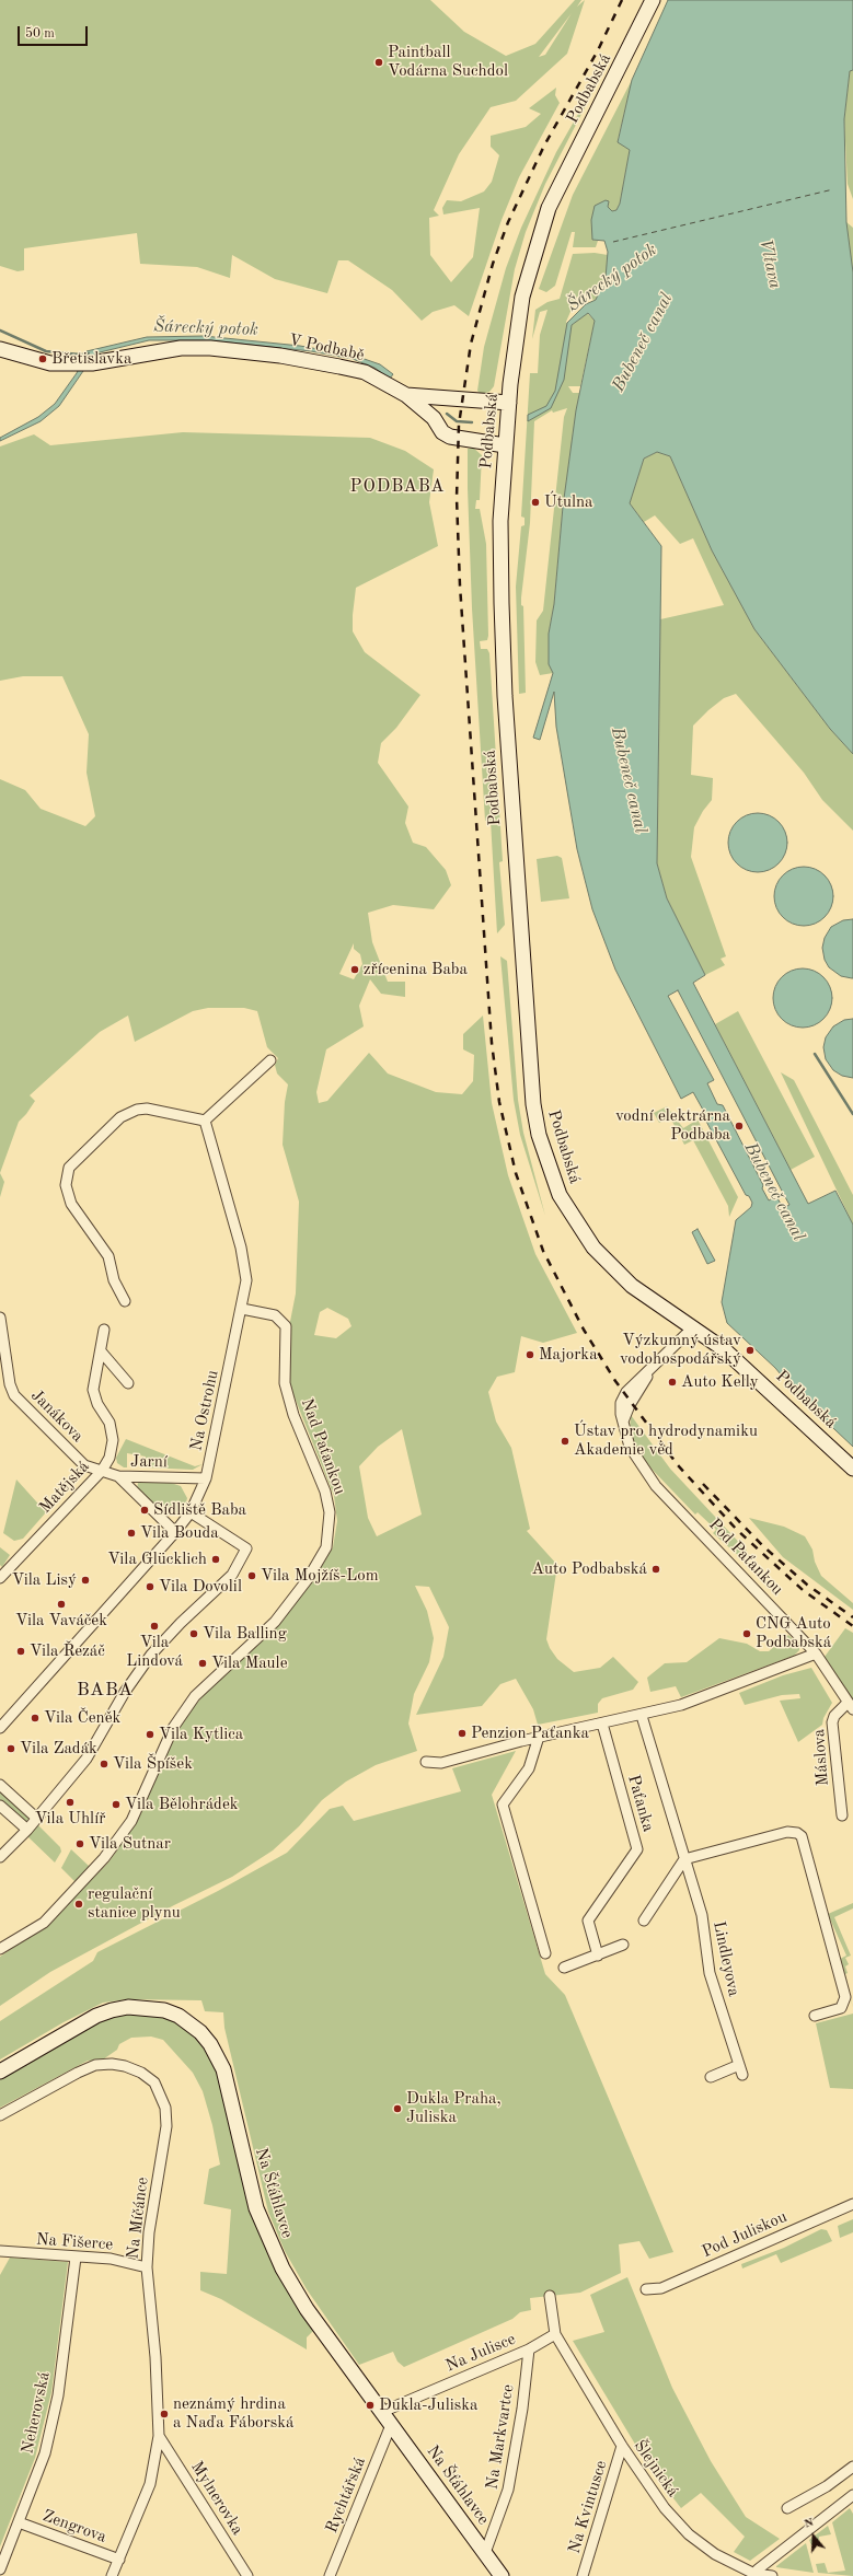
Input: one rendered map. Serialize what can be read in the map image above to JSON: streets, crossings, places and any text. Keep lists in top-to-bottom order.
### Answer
{
  "streets": {
    "main road": ["Podbabská", "V Podbabě", "Na Šťáhlavce"],
    "street": [
      "Na Ostrohu",
      "Janákova",
      "Nad Paťankou",
      "Jarní",
      "Matějská",
      "Pod Paťankou",
      "Máslova",
      "Paťanka",
      "Lindleyova",
      "Na Míčánce",
      "Pod Juliskou",
      "Na Fišerce",
      "Na Julisce",
      "Neherovská",
      "Na Markvartce",
      "Šlejnická",
      "Rychtářská",
      "Mylnerovka",
      "Na Kvintusce",
      "Zengrova"
    ]
  },
  "crossings": [
    ["Podbabská", "V Podbabě"],
    ["Podbabská", "Pod Paťankou"],
    ["Na Ostrohu", "Nad Paťankou"],
    ["Na Ostrohu", "Jarní"],
    ["Janákova", "Jarní"],
    ["Janákova", "Matějská"],
    ["Jarní", "Matějská"],
    ["Pod Paťankou", "Máslova"],
    ["Na Šťáhlavce", "Na Julisce"],
    ["Na Šťáhlavce", "Na Markvartce"],
    ["Na Šťáhlavce", "Rychtářská"],
    ["Na Míčánce", "Na Fišerce"],
    ["Na Míčánce", "Mylnerovka"],
    ["Na Míčánce", "Zengrova"],
    ["Na Fišerce", "Neherovská"],
    ["Na Julisce", "Na Markvartce"],
    ["Na Julisce", "Šlejnická"],
    ["Neherovská", "Zengrova"],
    ["Šlejnická", "Na Kvintusce"]
  ],
  "districts": ["PODBABA", "BABA"],
  "water": ["Vltava", "Šárecký potok", "Bubeneč canal"],
  "places": [
    "Paintball Vodárna Suchdol",
    "Břetislavka",
    "Útulna",
    "zřícenina Baba",
    "vodní elektrárna Podbaba",
    "Výzkumný ústav vodohospodářský",
    "Majorka",
    "Auto Kelly",
    "Ústav pro hydrodynamiku Akademie věd",
    "Sídliště Baba",
    "Vila Bouda",
    "Vila Glücklich",
    "Auto Podbabská",
    "Vila Mojžíš-Lom",
    "Vila Lisý",
    "Vila Dovolil",
    "Vila Vaváček",
    "Vila Lindová",
    "Vila Balling",
    "CNG Auto Podbabská",
    "Vila Řezáč",
    "Vila Maule",
    "Vila Čeněk",
    "Penzion Paťanka",
    "Vila Kytlica",
    "Vila Zadák",
    "Vila Špíšek",
    "Vila Uhlíř",
    "Vila Bělohrádek",
    "Vila Sutnar",
    "regulační stanice plynu",
    "Dukla Praha, Juliska",
    "Dukla-Juliska",
    "neznámý hrdina a Naďa Fáborská"
  ],
  "scale_bar": "50 m",
  "north": "top"
}
